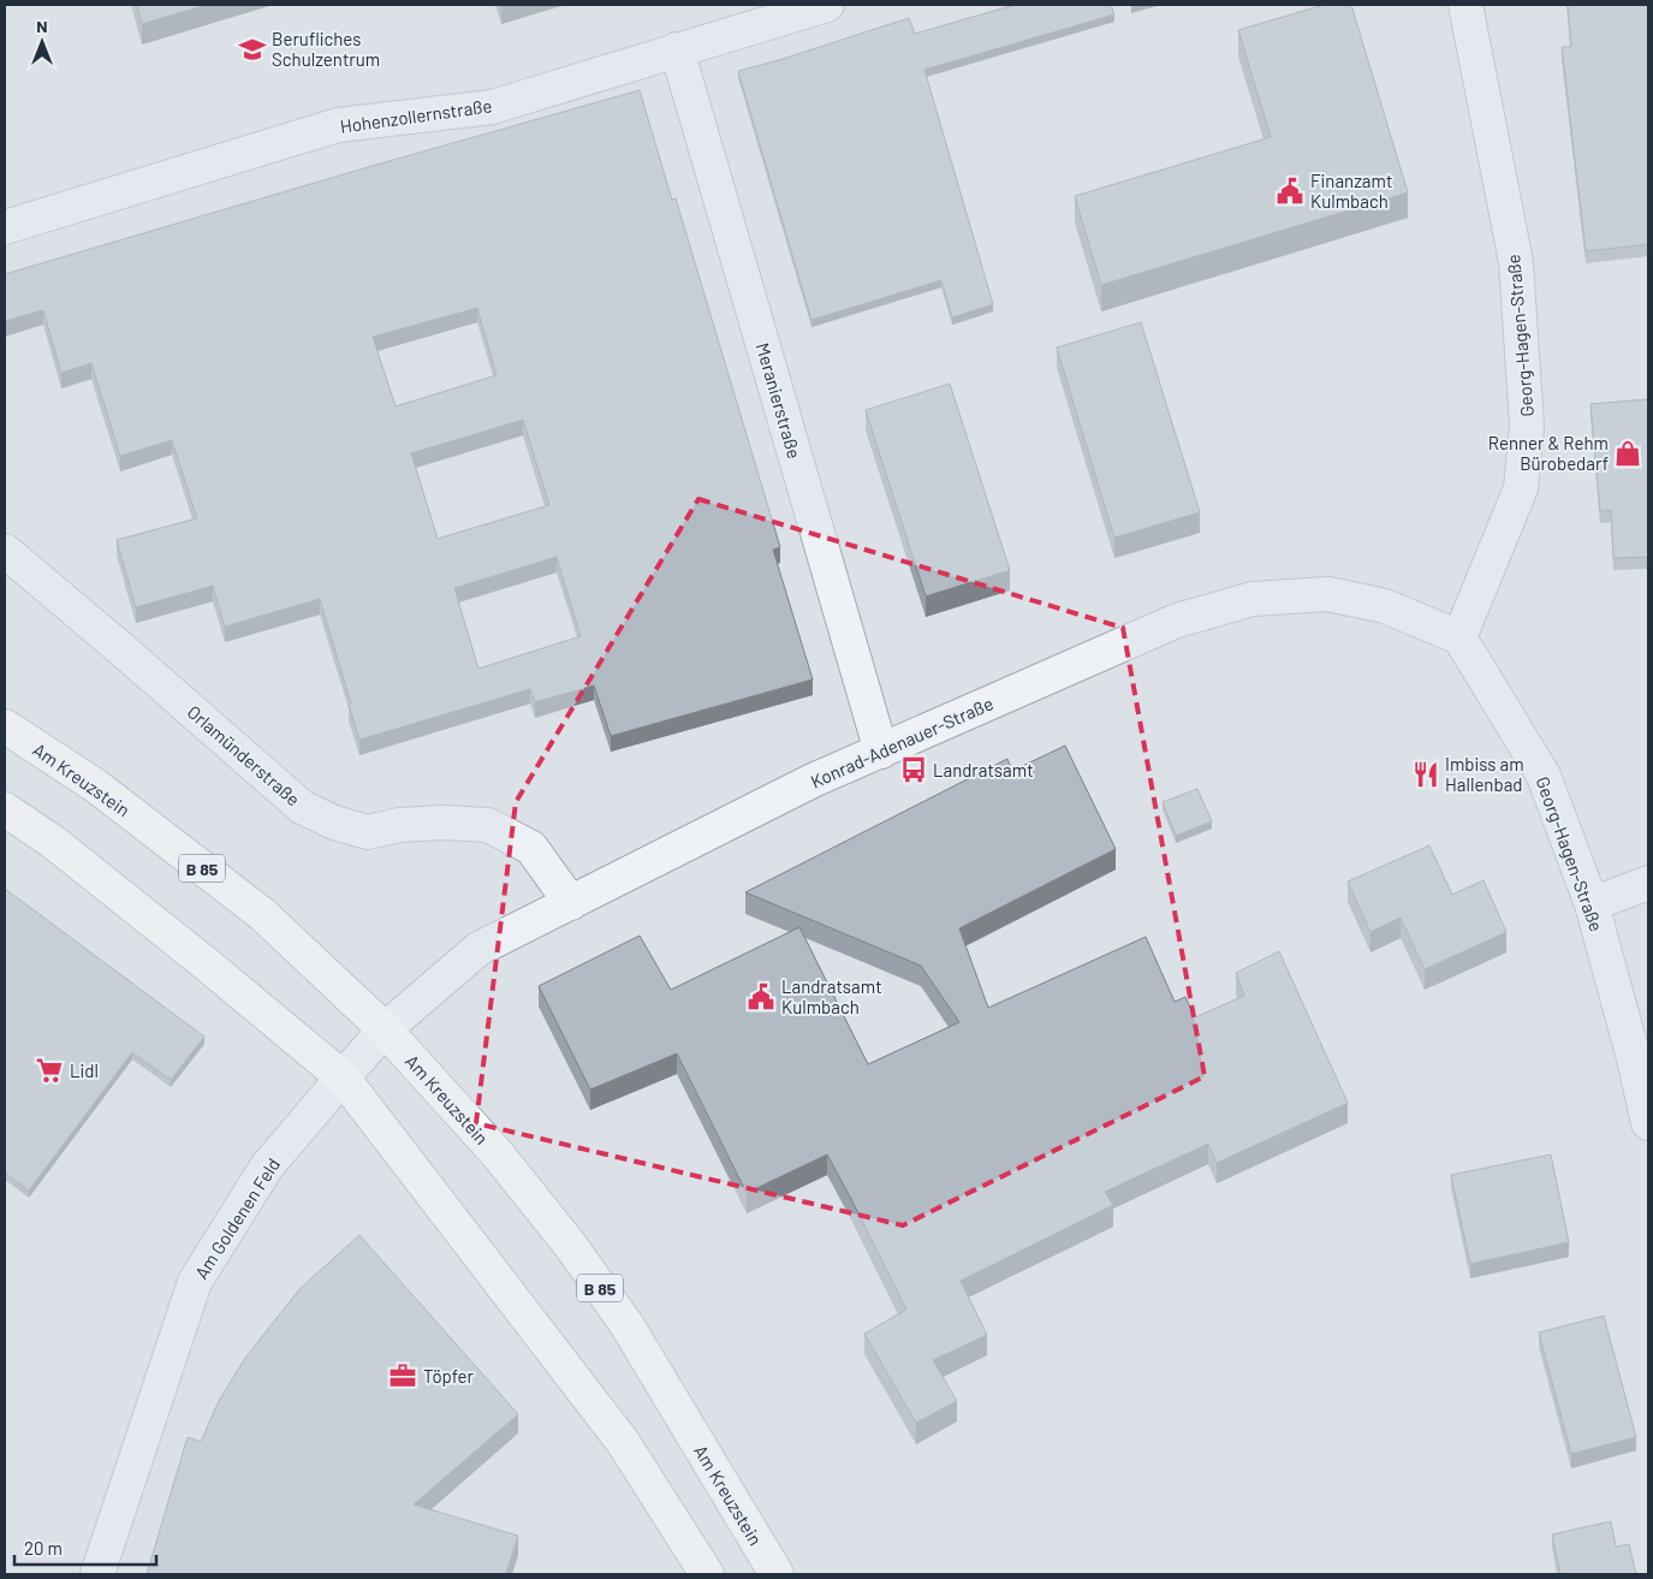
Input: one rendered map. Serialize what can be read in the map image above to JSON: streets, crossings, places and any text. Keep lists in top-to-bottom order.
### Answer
{
  "streets": {
    "main road": ["Am Kreuzstein", "B 85"],
    "street": [
      "Hohenzollernstraße",
      "Georg-Hagen-Straße",
      "Meranierstraße",
      "Konrad-Adenauer-Straße",
      "Orlamünderstraße",
      "Am Goldenen Feld"
    ]
  },
  "crossings": [
    ["Hohenzollernstraße", "Meranierstraße"],
    ["Georg-Hagen-Straße", "Konrad-Adenauer-Straße"],
    ["Meranierstraße", "Konrad-Adenauer-Straße"],
    ["Konrad-Adenauer-Straße", "Orlamünderstraße"],
    ["Konrad-Adenauer-Straße", "Am Kreuzstein"],
    ["Konrad-Adenauer-Straße", "Am Goldenen Feld"],
    ["Am Kreuzstein", "Am Goldenen Feld"]
  ],
  "places": {
    "school or university": ["Berufliches Schulzentrum"],
    "public building": ["Finanzamt Kulmbach", "Landratsamt Kulmbach"],
    "shop": ["Renner & Rehm Bürobedarf"],
    "bus stop": ["Landratsamt"],
    "restaurant": ["Imbiss am Hallenbad"],
    "supermarket": ["Lidl"],
    "office": ["Töpfer"]
  },
  "scale_bar": "20 m",
  "north": "top"
}
